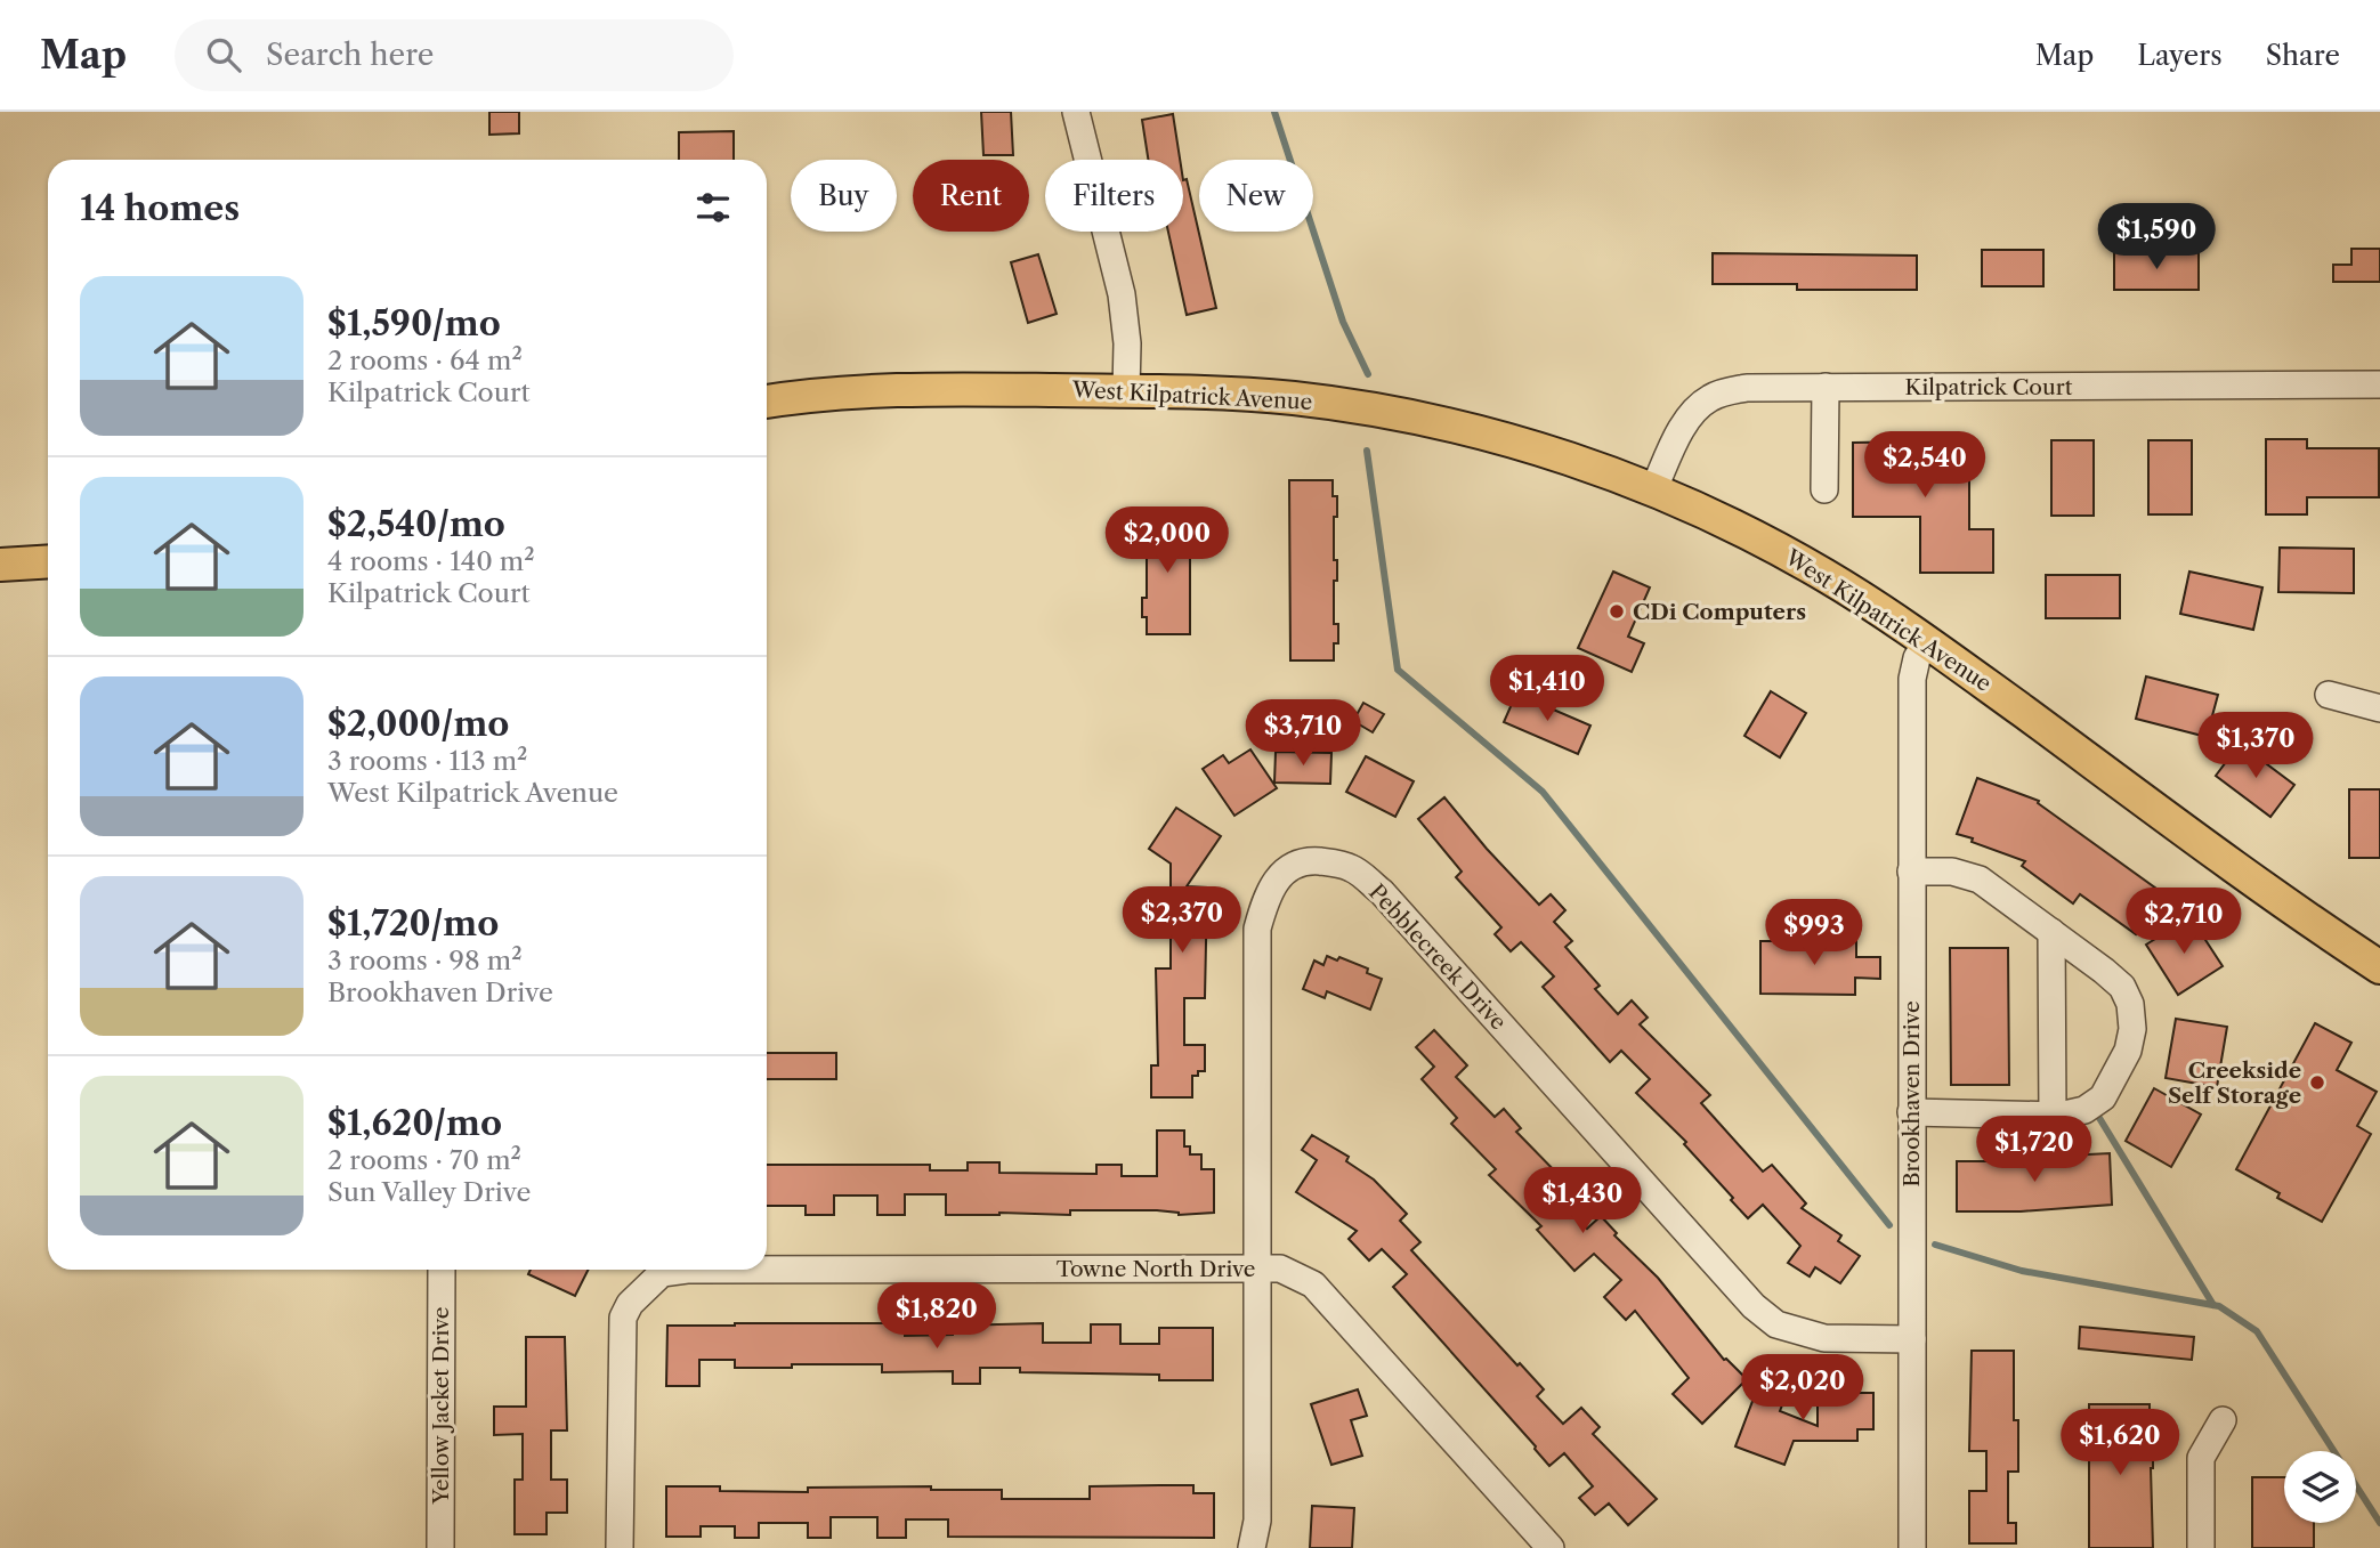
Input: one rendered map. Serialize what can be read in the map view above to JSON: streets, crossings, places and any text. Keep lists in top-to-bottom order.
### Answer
{
  "streets": {
    "main road": ["West Kilpatrick Avenue"],
    "street": [
      "Kilpatrick Court",
      "Pebblecreek Drive",
      "Brookhaven Drive",
      "Towne North Drive",
      "Yellow Jacket Drive"
    ]
  },
  "crossings": [
    ["Kilpatrick Court", "West Kilpatrick Avenue"],
    ["West Kilpatrick Avenue", "Brookhaven Drive"],
    ["Pebblecreek Drive", "Brookhaven Drive"],
    ["Pebblecreek Drive", "Towne North Drive"]
  ],
  "places": ["CDi Computers", "Creekside Self Storage"],
  "page": {
    "header": "Map",
    "search": "Search here",
    "nav": ["Map", "Layers", "Share"],
    "chip": [
      "Buy",
      "Rent",
      "Filters",
      "New"
    ],
    "heading": "14 homes",
    "price": [
      "$1,590",
      "$2,540",
      "$2,000",
      "$1,410",
      "$3,710",
      "$1,370",
      "$2,370",
      "$2,710",
      "$993",
      "$1,720",
      "$1,430",
      "$1,820",
      "$2,020",
      "$1,620"
    ],
    "list": [
      {
        "name": "$1,590/mo",
        "note": "2 rooms · 64 m² · Kilpatrick Court"
      },
      {
        "name": "$2,540/mo",
        "note": "4 rooms · 140 m² · Kilpatrick Court"
      },
      {
        "name": "$2,000/mo",
        "note": "3 rooms · 113 m² · West Kilpatrick Avenue"
      },
      {
        "name": "$1,720/mo",
        "note": "3 rooms · 98 m² · Brookhaven Drive"
      },
      {
        "name": "$1,620/mo",
        "note": "2 rooms · 70 m² · Sun Valley Drive"
      }
    ]
  }
}
